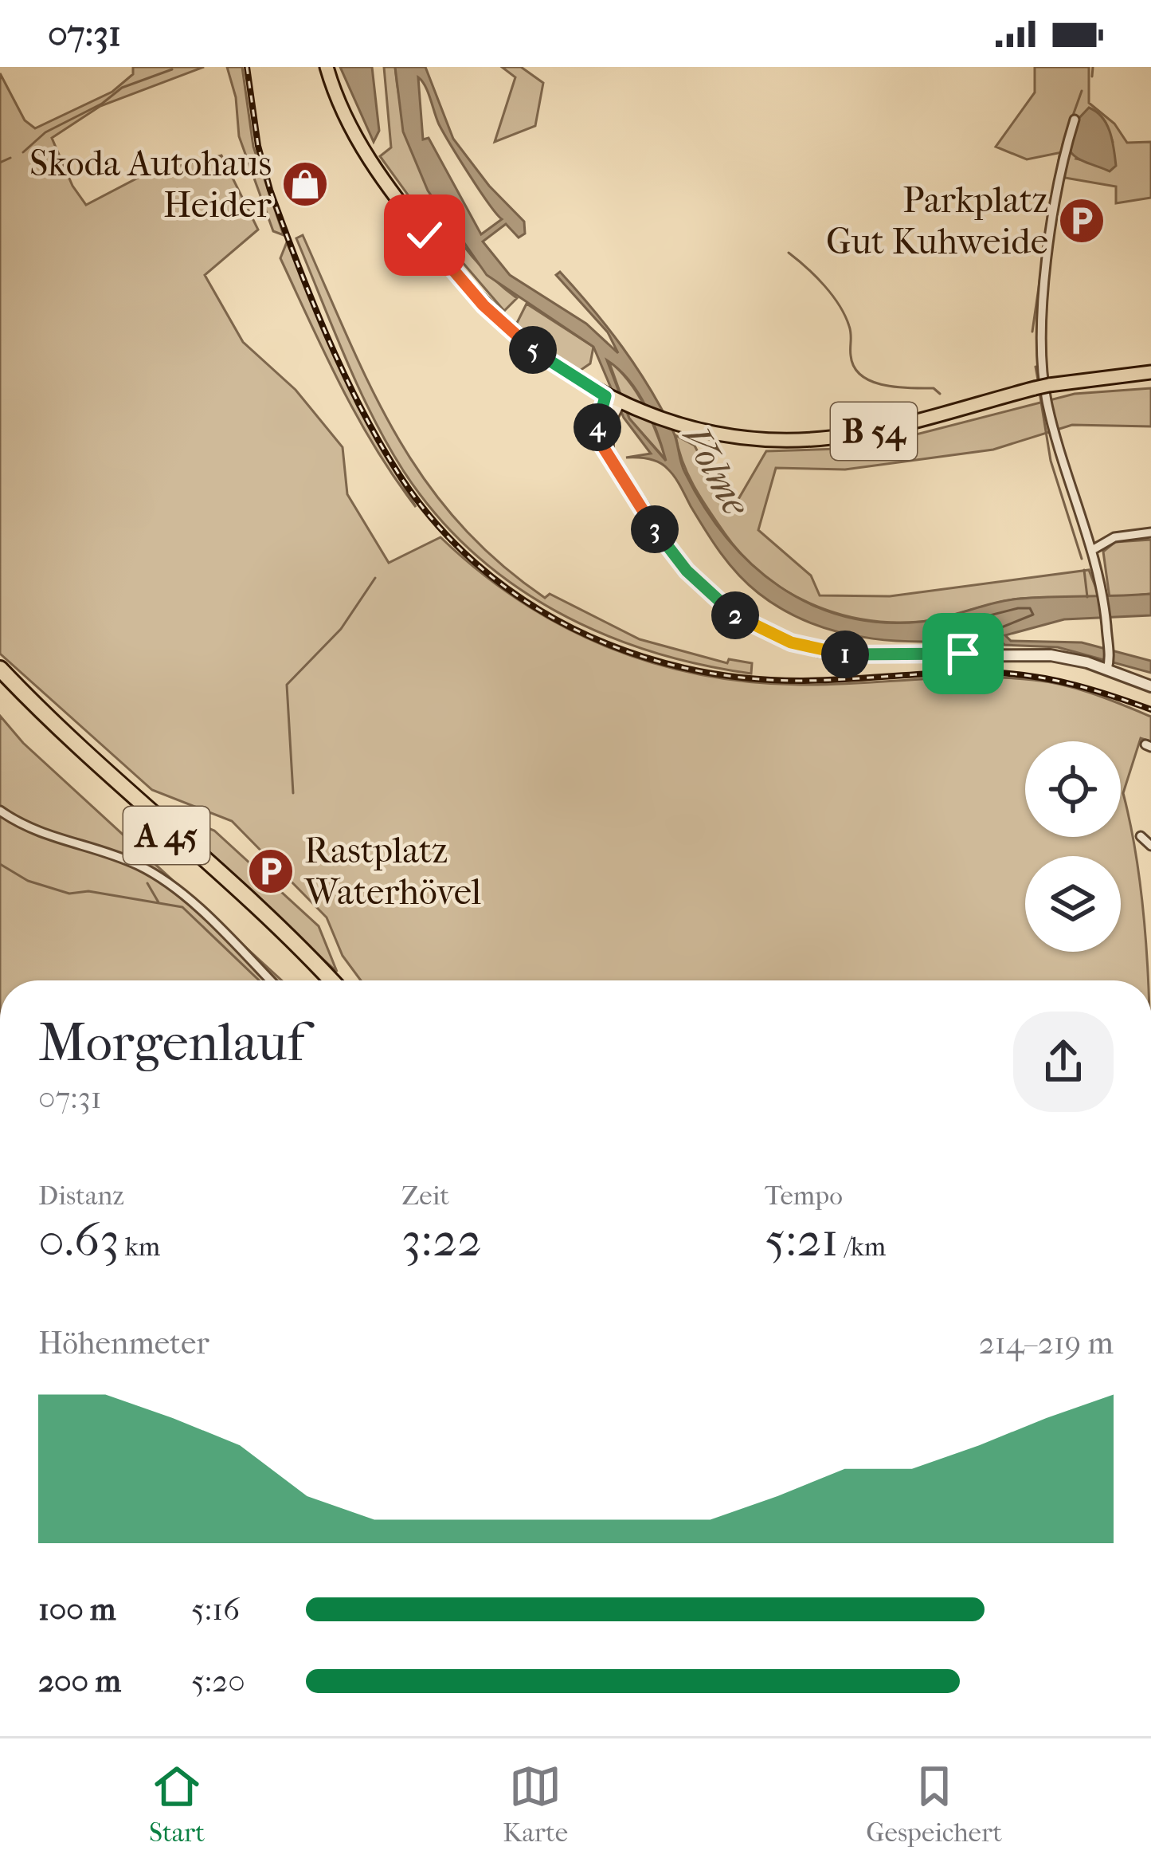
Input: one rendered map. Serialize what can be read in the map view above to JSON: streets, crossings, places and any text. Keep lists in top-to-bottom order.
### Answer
{
  "streets": {
    "highway": ["A 45"],
    "main road": ["B 54"]
  },
  "water": ["Volme"],
  "places": {
    "shop": ["Skoda Autohaus Heider"],
    "parking": ["Parkplatz Gut Kuhweide", "Rastplatz Waterhövel"]
  },
  "page": {
    "status": "07:31",
    "pins": [
      "5",
      "4",
      "3",
      "2",
      "1"
    ],
    "heading": ["Morgenlauf", "07:31"],
    "stats": [
      ["Distanz", "0.63 km"],
      ["Zeit", "3:22"],
      ["Tempo", "5:21 /km"]
    ],
    "chart": ["Höhenmeter", "214–219 m"],
    "list": [
      {
        "name": "100 m",
        "note": "5:16"
      },
      {
        "name": "200 m",
        "note": "5:20"
      }
    ],
    "tabs": ["Start", "Karte", "Gespeichert"]
  }
}
